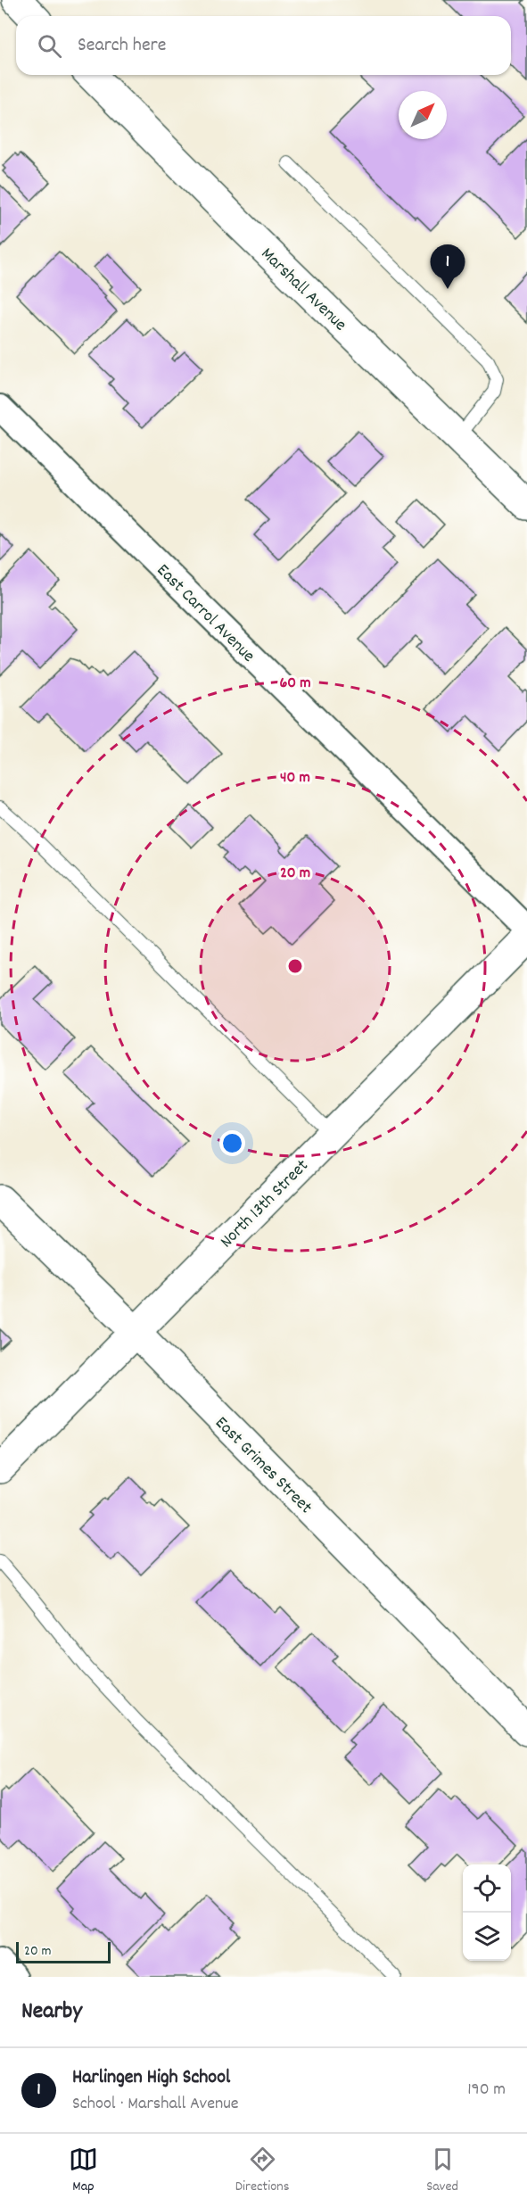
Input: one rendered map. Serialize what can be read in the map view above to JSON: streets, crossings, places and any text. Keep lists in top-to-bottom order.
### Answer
{
  "streets": {
    "street": [
      "Marshall Avenue",
      "East Carrol Avenue",
      "North 13th Street",
      "East Grimes Street"
    ]
  },
  "crossings": [
    ["North 13th Street", "East Grimes Street"]
  ],
  "scale_bar": "20 m",
  "north": "top right",
  "page": {
    "search": "Search here",
    "pins": "1",
    "scale": "20 m",
    "heading": "Nearby",
    "list": [
      {
        "mark": "1",
        "name": "Harlingen High School",
        "note": "School · Marshall Avenue",
        "value": "190 m"
      }
    ],
    "nav": ["Map", "Directions", "Saved"]
  },
  "rings": ["60 m", "40 m", "20 m"]
}
